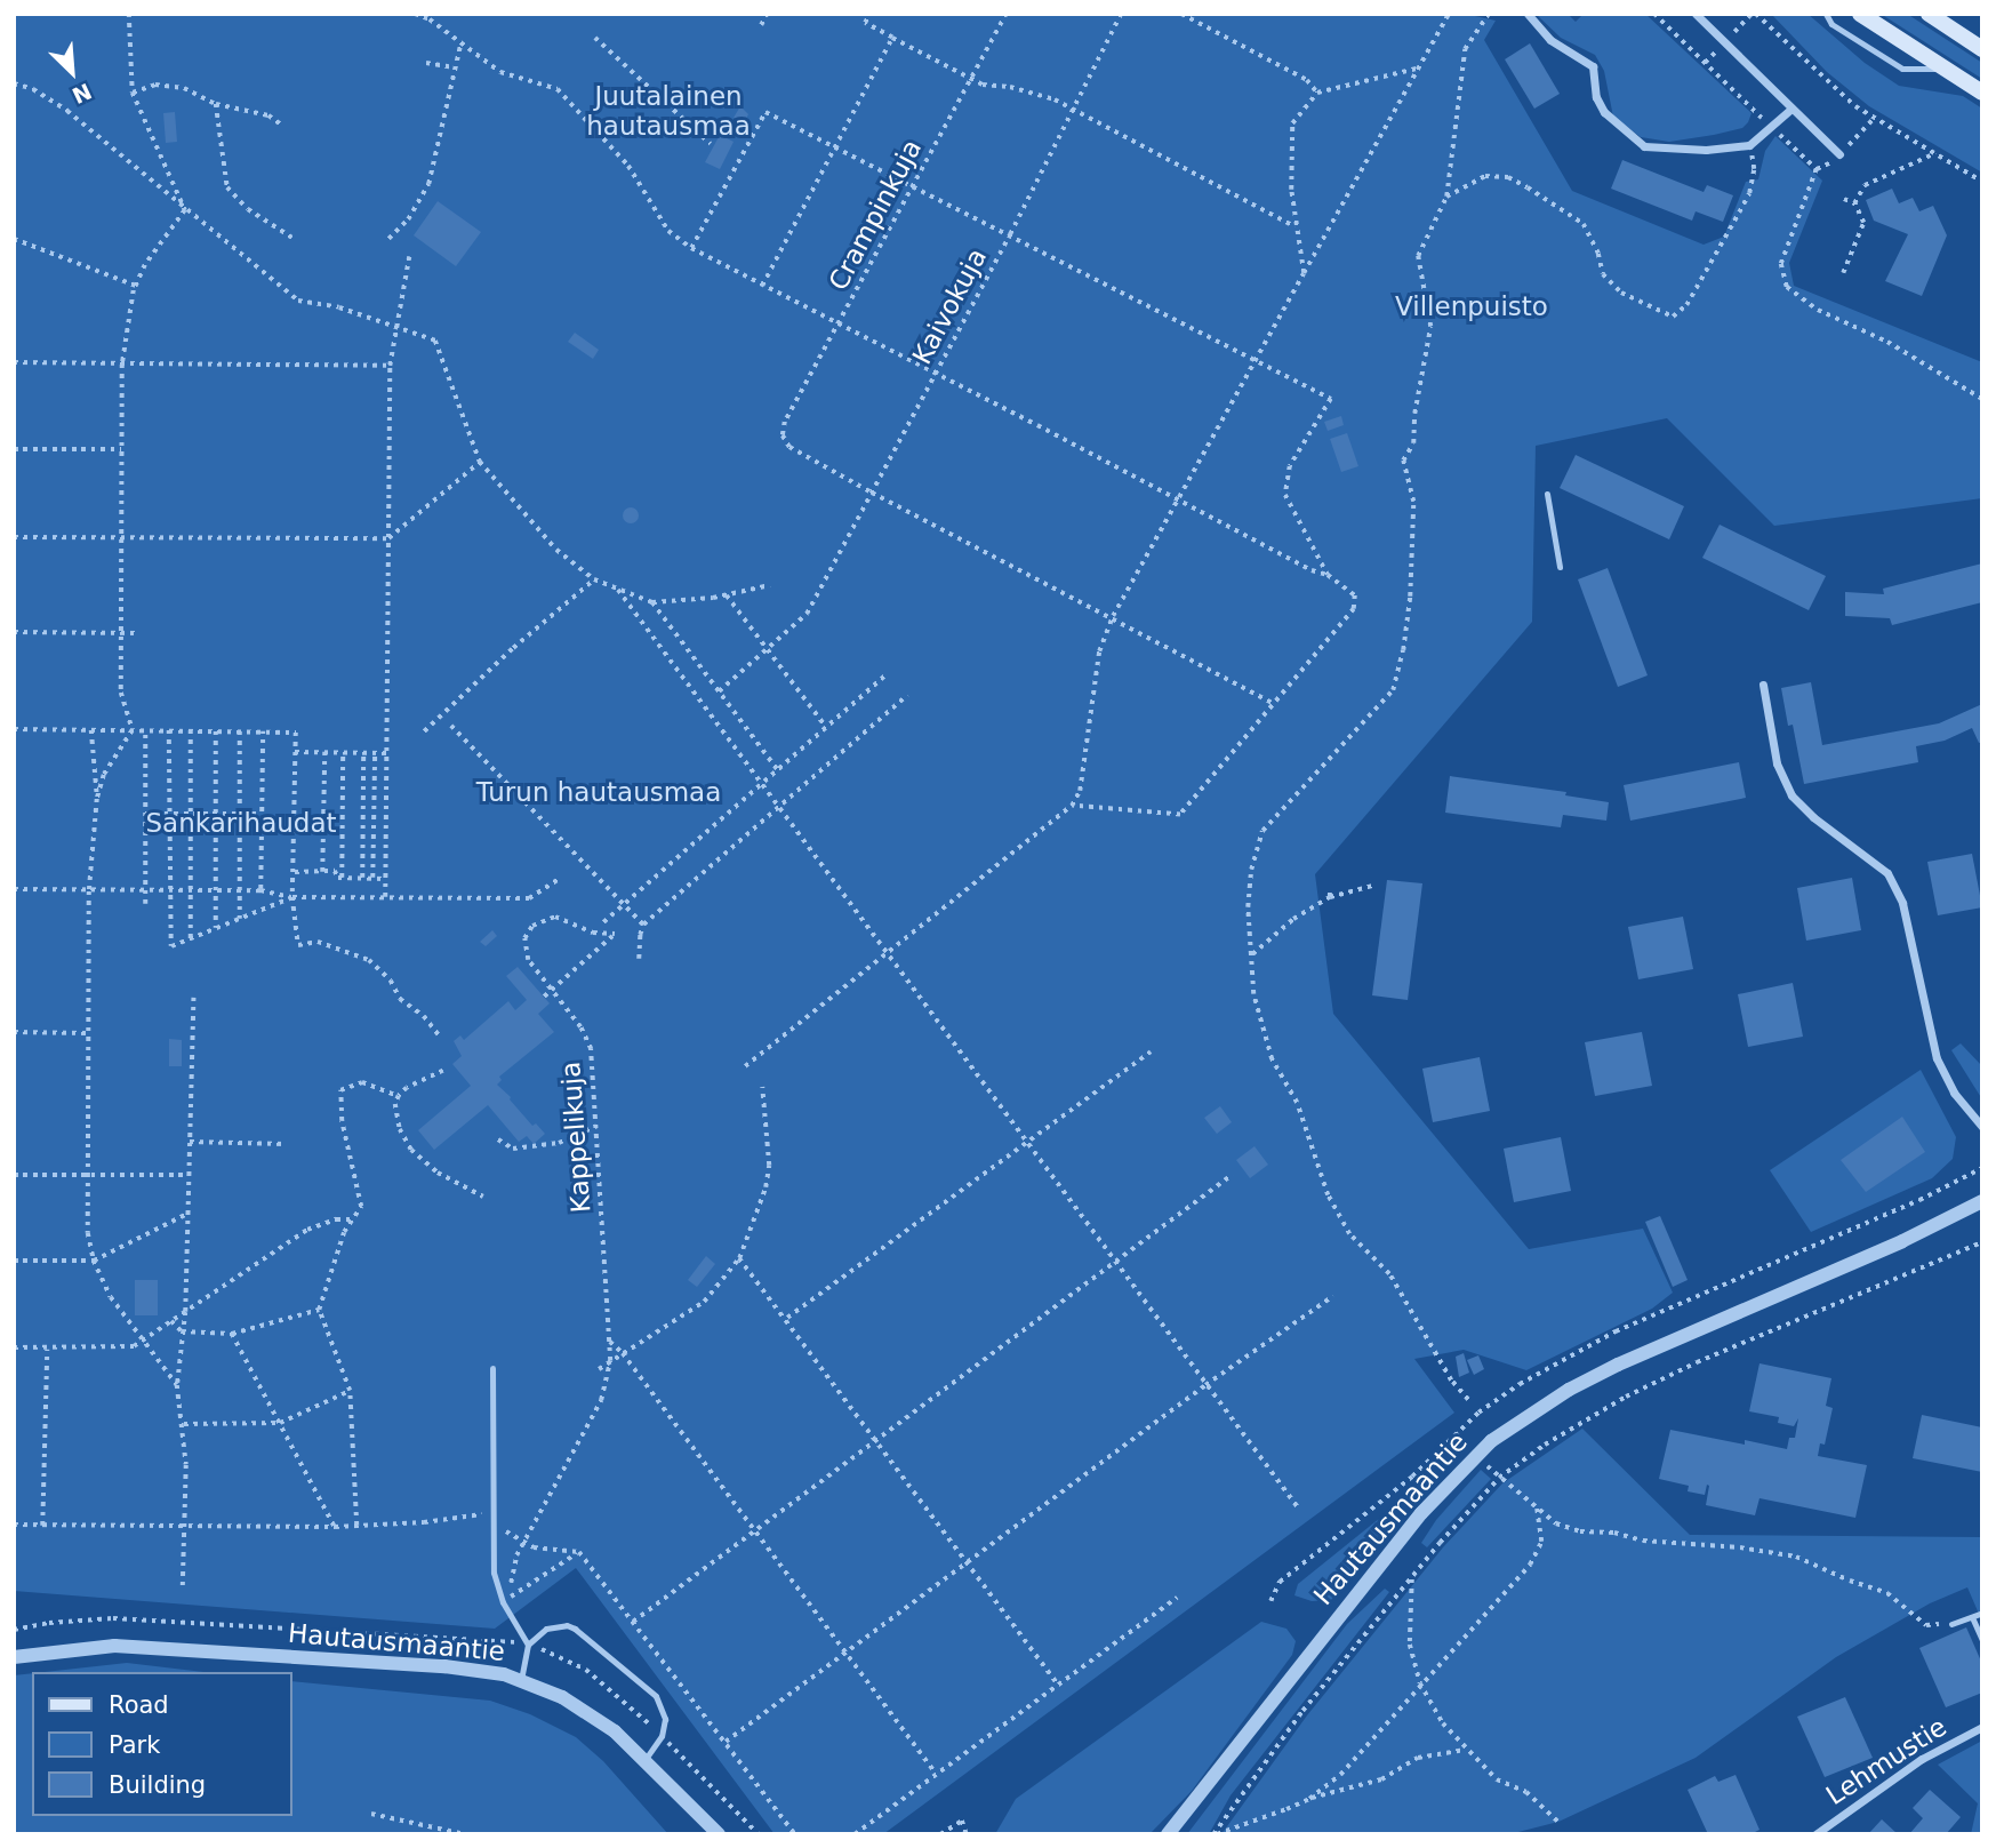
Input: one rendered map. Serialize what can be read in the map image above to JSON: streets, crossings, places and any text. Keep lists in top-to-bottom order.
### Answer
{
  "streets": {
    "street": ["Hautausmaantie", "Lehmustie"],
    "path": ["Crampinkuja", "Kaivokuja", "Kappelikuja"]
  },
  "crossings": [
    ["Crampinkuja", "Kaivokuja"]
  ],
  "parks": [
    "Juutalainen hautausmaa",
    "Villenpuisto",
    "Turun hautausmaa",
    "Sankarihaudat"
  ],
  "legend": ["Road", "Park", "Building"],
  "north": "bottom right"
}
